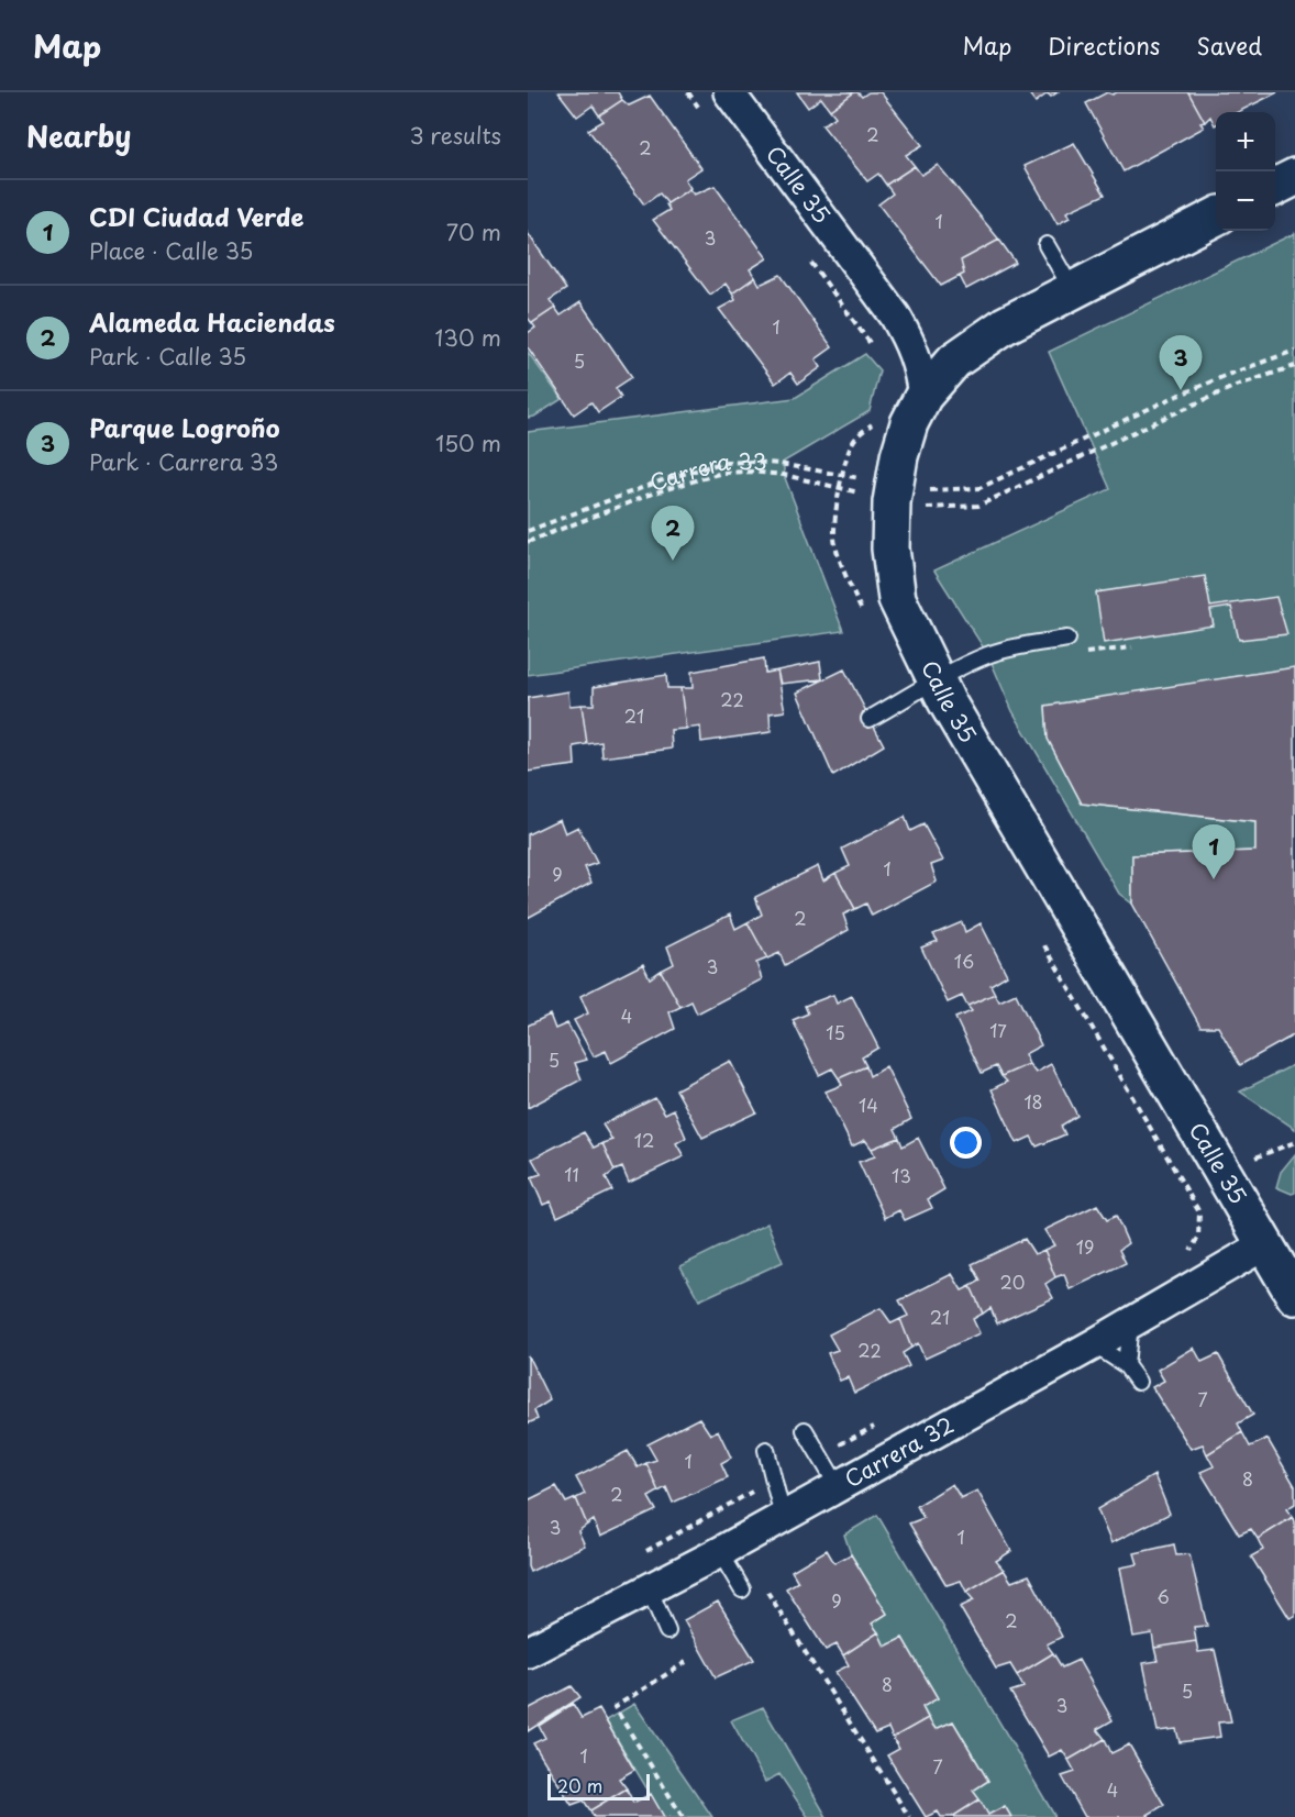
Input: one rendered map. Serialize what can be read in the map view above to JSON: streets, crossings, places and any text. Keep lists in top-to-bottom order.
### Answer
{
  "streets": {
    "street": ["Calle 35", "Carrera 32"],
    "path": ["Carrera 33"]
  },
  "crossings": [
    ["Calle 35", "Carrera 33"],
    ["Calle 35", "Carrera 32"]
  ],
  "house_numbers": [
    "2",
    "2",
    "1",
    "3",
    "1",
    "5",
    "22",
    "21",
    "1",
    "9",
    "2",
    "16",
    "3",
    "4",
    "17",
    "15",
    "5",
    "18",
    "14",
    "12",
    "11",
    "13",
    "19",
    "20",
    "21",
    "22",
    "7",
    "1",
    "8",
    "2",
    "3",
    "1",
    "6",
    "9",
    "2",
    "8",
    "5",
    "3",
    "1",
    "7",
    "4"
  ],
  "scale_bar": "20 m",
  "page": {
    "header": "Map",
    "nav": ["Map", "Directions", "Saved"],
    "heading": ["Nearby", "3 results"],
    "map_buttons": ["+", "−"],
    "list": [
      {
        "mark": "1",
        "name": "CDI Ciudad Verde",
        "note": "Place · Calle 35",
        "value": "70 m"
      },
      {
        "mark": "2",
        "name": "Alameda Haciendas",
        "note": "Park · Calle 35",
        "value": "130 m"
      },
      {
        "mark": "3",
        "name": "Parque Logroño",
        "note": "Park · Carrera 33",
        "value": "150 m"
      }
    ],
    "pins": ["3", "2", "1"],
    "scale": "20 m"
  }
}
